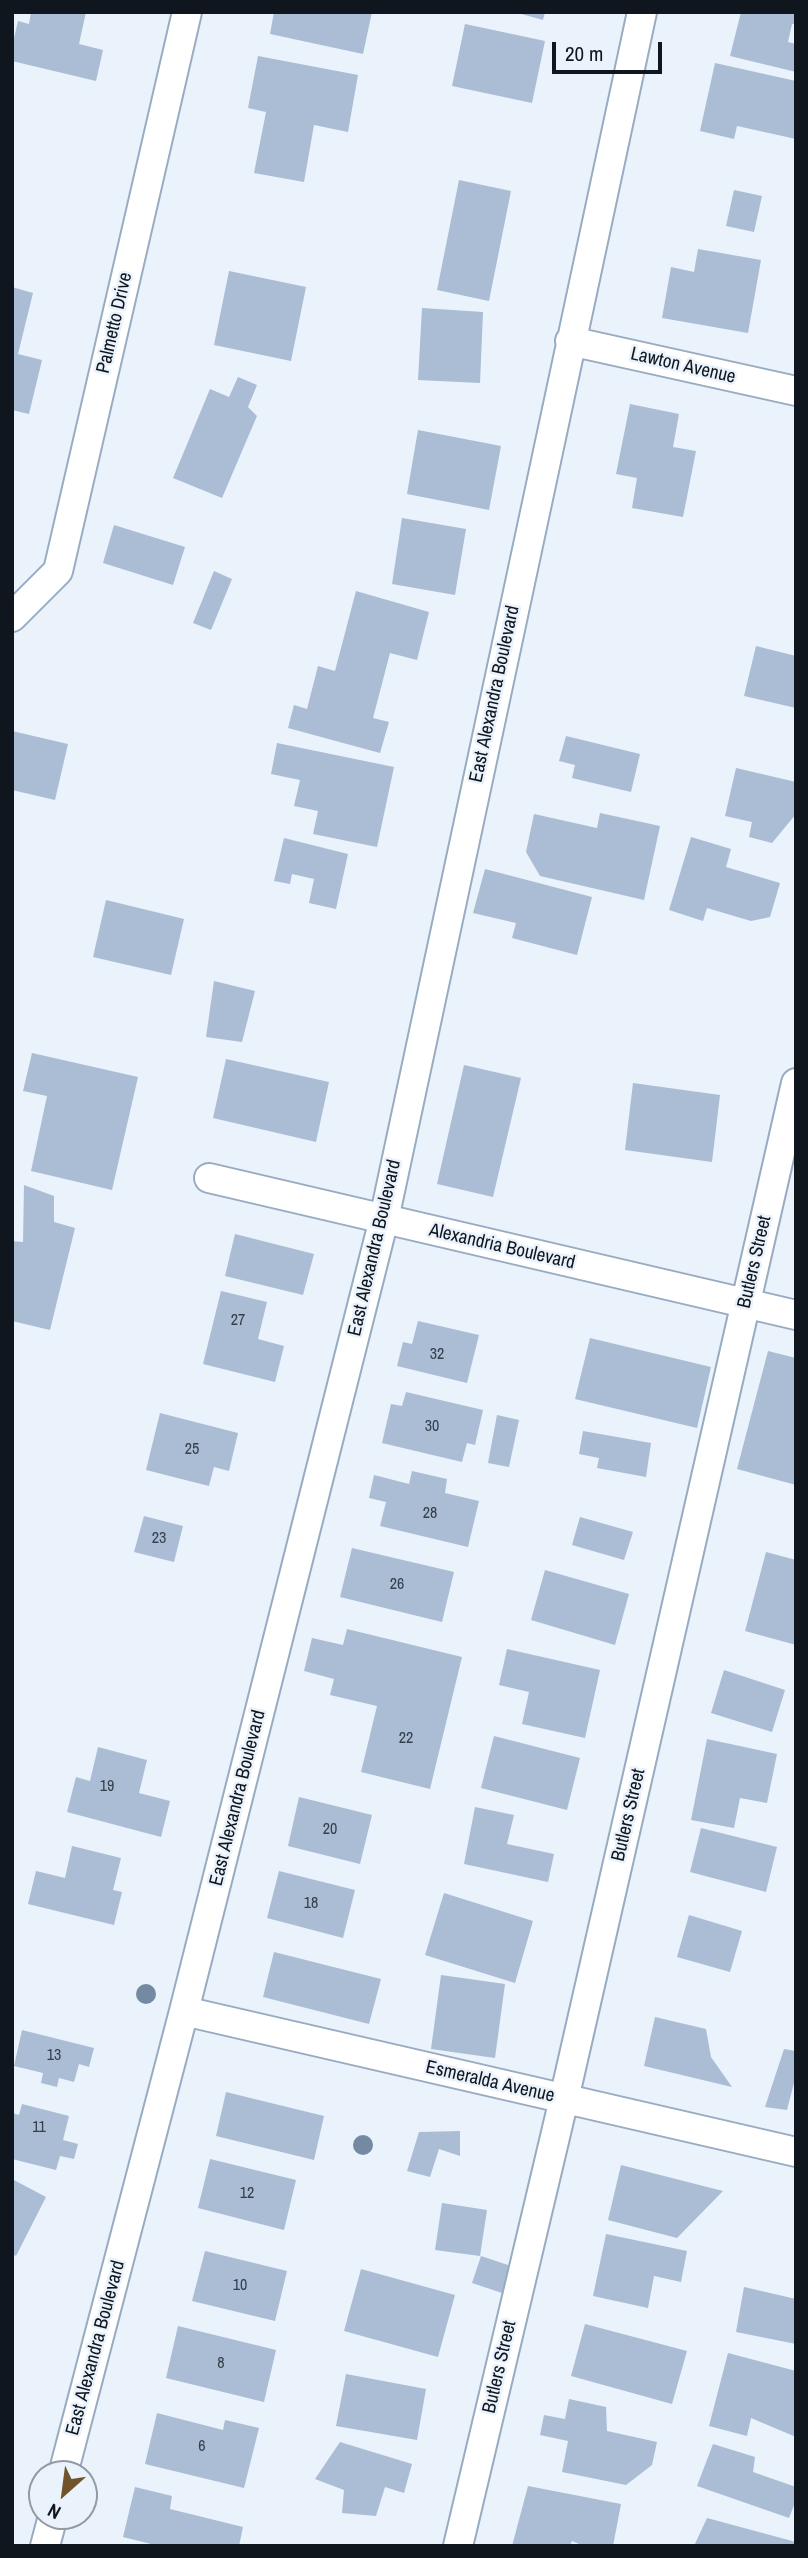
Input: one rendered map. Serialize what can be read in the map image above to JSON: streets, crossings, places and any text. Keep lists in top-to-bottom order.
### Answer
{
  "streets": {
    "street": [
      "Palmetto Drive",
      "Lawton Avenue",
      "East Alexandra Boulevard",
      "Alexandria Boulevard",
      "Butlers Street",
      "Esmeralda Avenue"
    ]
  },
  "crossings": [
    ["Lawton Avenue", "East Alexandra Boulevard"],
    ["East Alexandra Boulevard", "Alexandria Boulevard"],
    ["East Alexandra Boulevard", "Esmeralda Avenue"],
    ["Alexandria Boulevard", "Butlers Street"],
    ["Butlers Street", "Esmeralda Avenue"]
  ],
  "house_numbers": [
    "27",
    "32",
    "30",
    "25",
    "28",
    "23",
    "26",
    "22",
    "19",
    "20",
    "18",
    "13",
    "11",
    "12",
    "10",
    "8",
    "6"
  ],
  "scale_bar": "20 m",
  "north": "bottom left"
}
